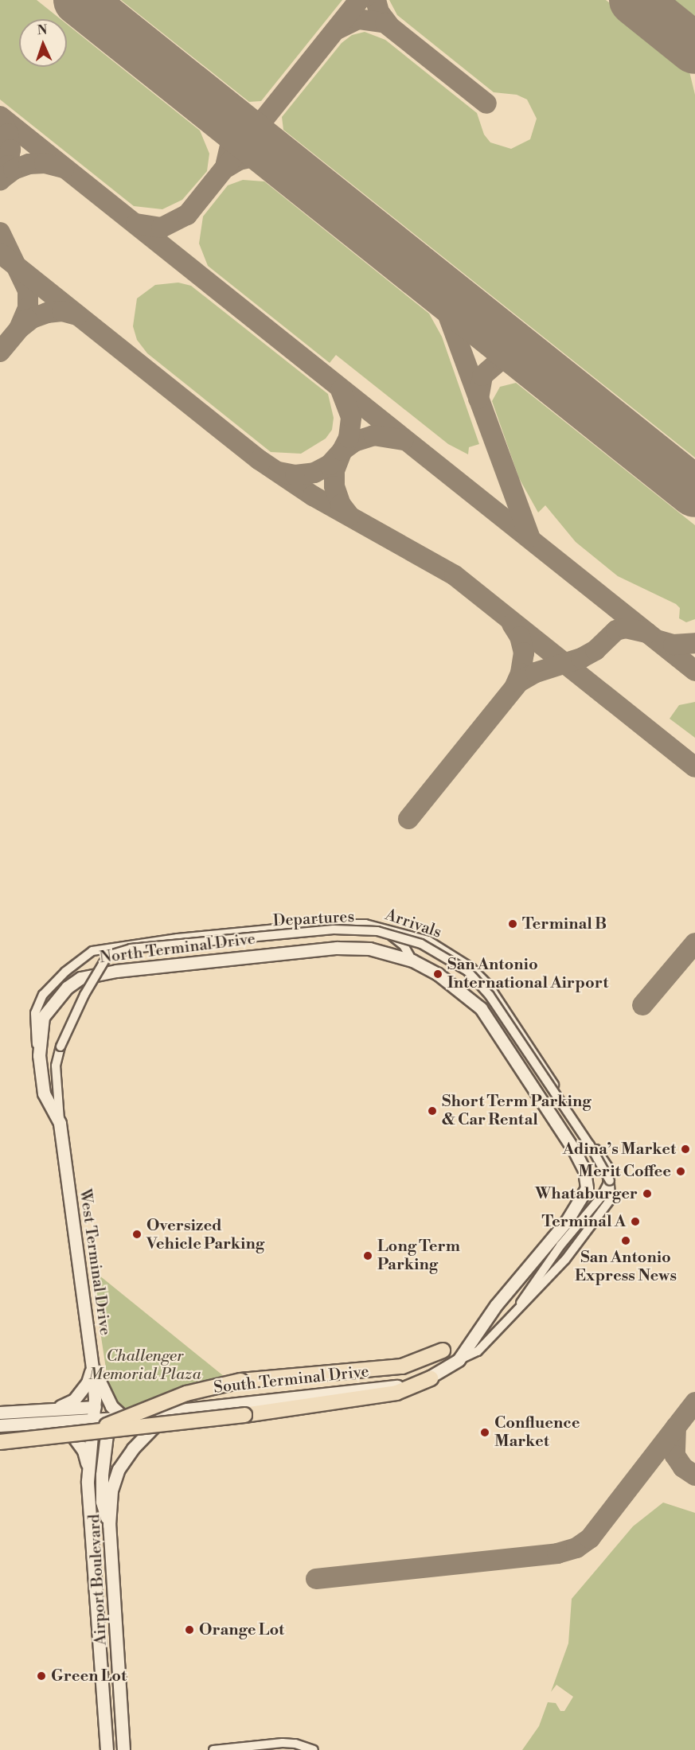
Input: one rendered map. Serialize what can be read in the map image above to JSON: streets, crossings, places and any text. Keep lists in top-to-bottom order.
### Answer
{
  "streets": {
    "main road": [
      "North Terminal Drive",
      "West Terminal Drive",
      "South Terminal Drive",
      "Airport Boulevard"
    ],
    "street": ["Departures", "Arrivals"]
  },
  "crossings": [
    ["Departures", "Arrivals"],
    ["Departures", "North Terminal Drive"],
    ["Departures", "West Terminal Drive"],
    ["Arrivals", "North Terminal Drive"],
    ["North Terminal Drive", "West Terminal Drive"],
    ["North Terminal Drive", "South Terminal Drive"],
    ["West Terminal Drive", "Airport Boulevard"],
    ["South Terminal Drive", "Airport Boulevard"]
  ],
  "parks": ["Challenger Memorial Plaza"],
  "places": [
    "Terminal B",
    "San Antonio International Airport",
    "Short Term Parking & Car Rental",
    "Adina’s Market",
    "Merit Coffee",
    "Whataburger",
    "Terminal A",
    "Oversized Vehicle Parking",
    "San Antonio Express News",
    "Long Term Parking",
    "Confluence Market",
    "Orange Lot",
    "Green Lot"
  ],
  "north": "top"
}
